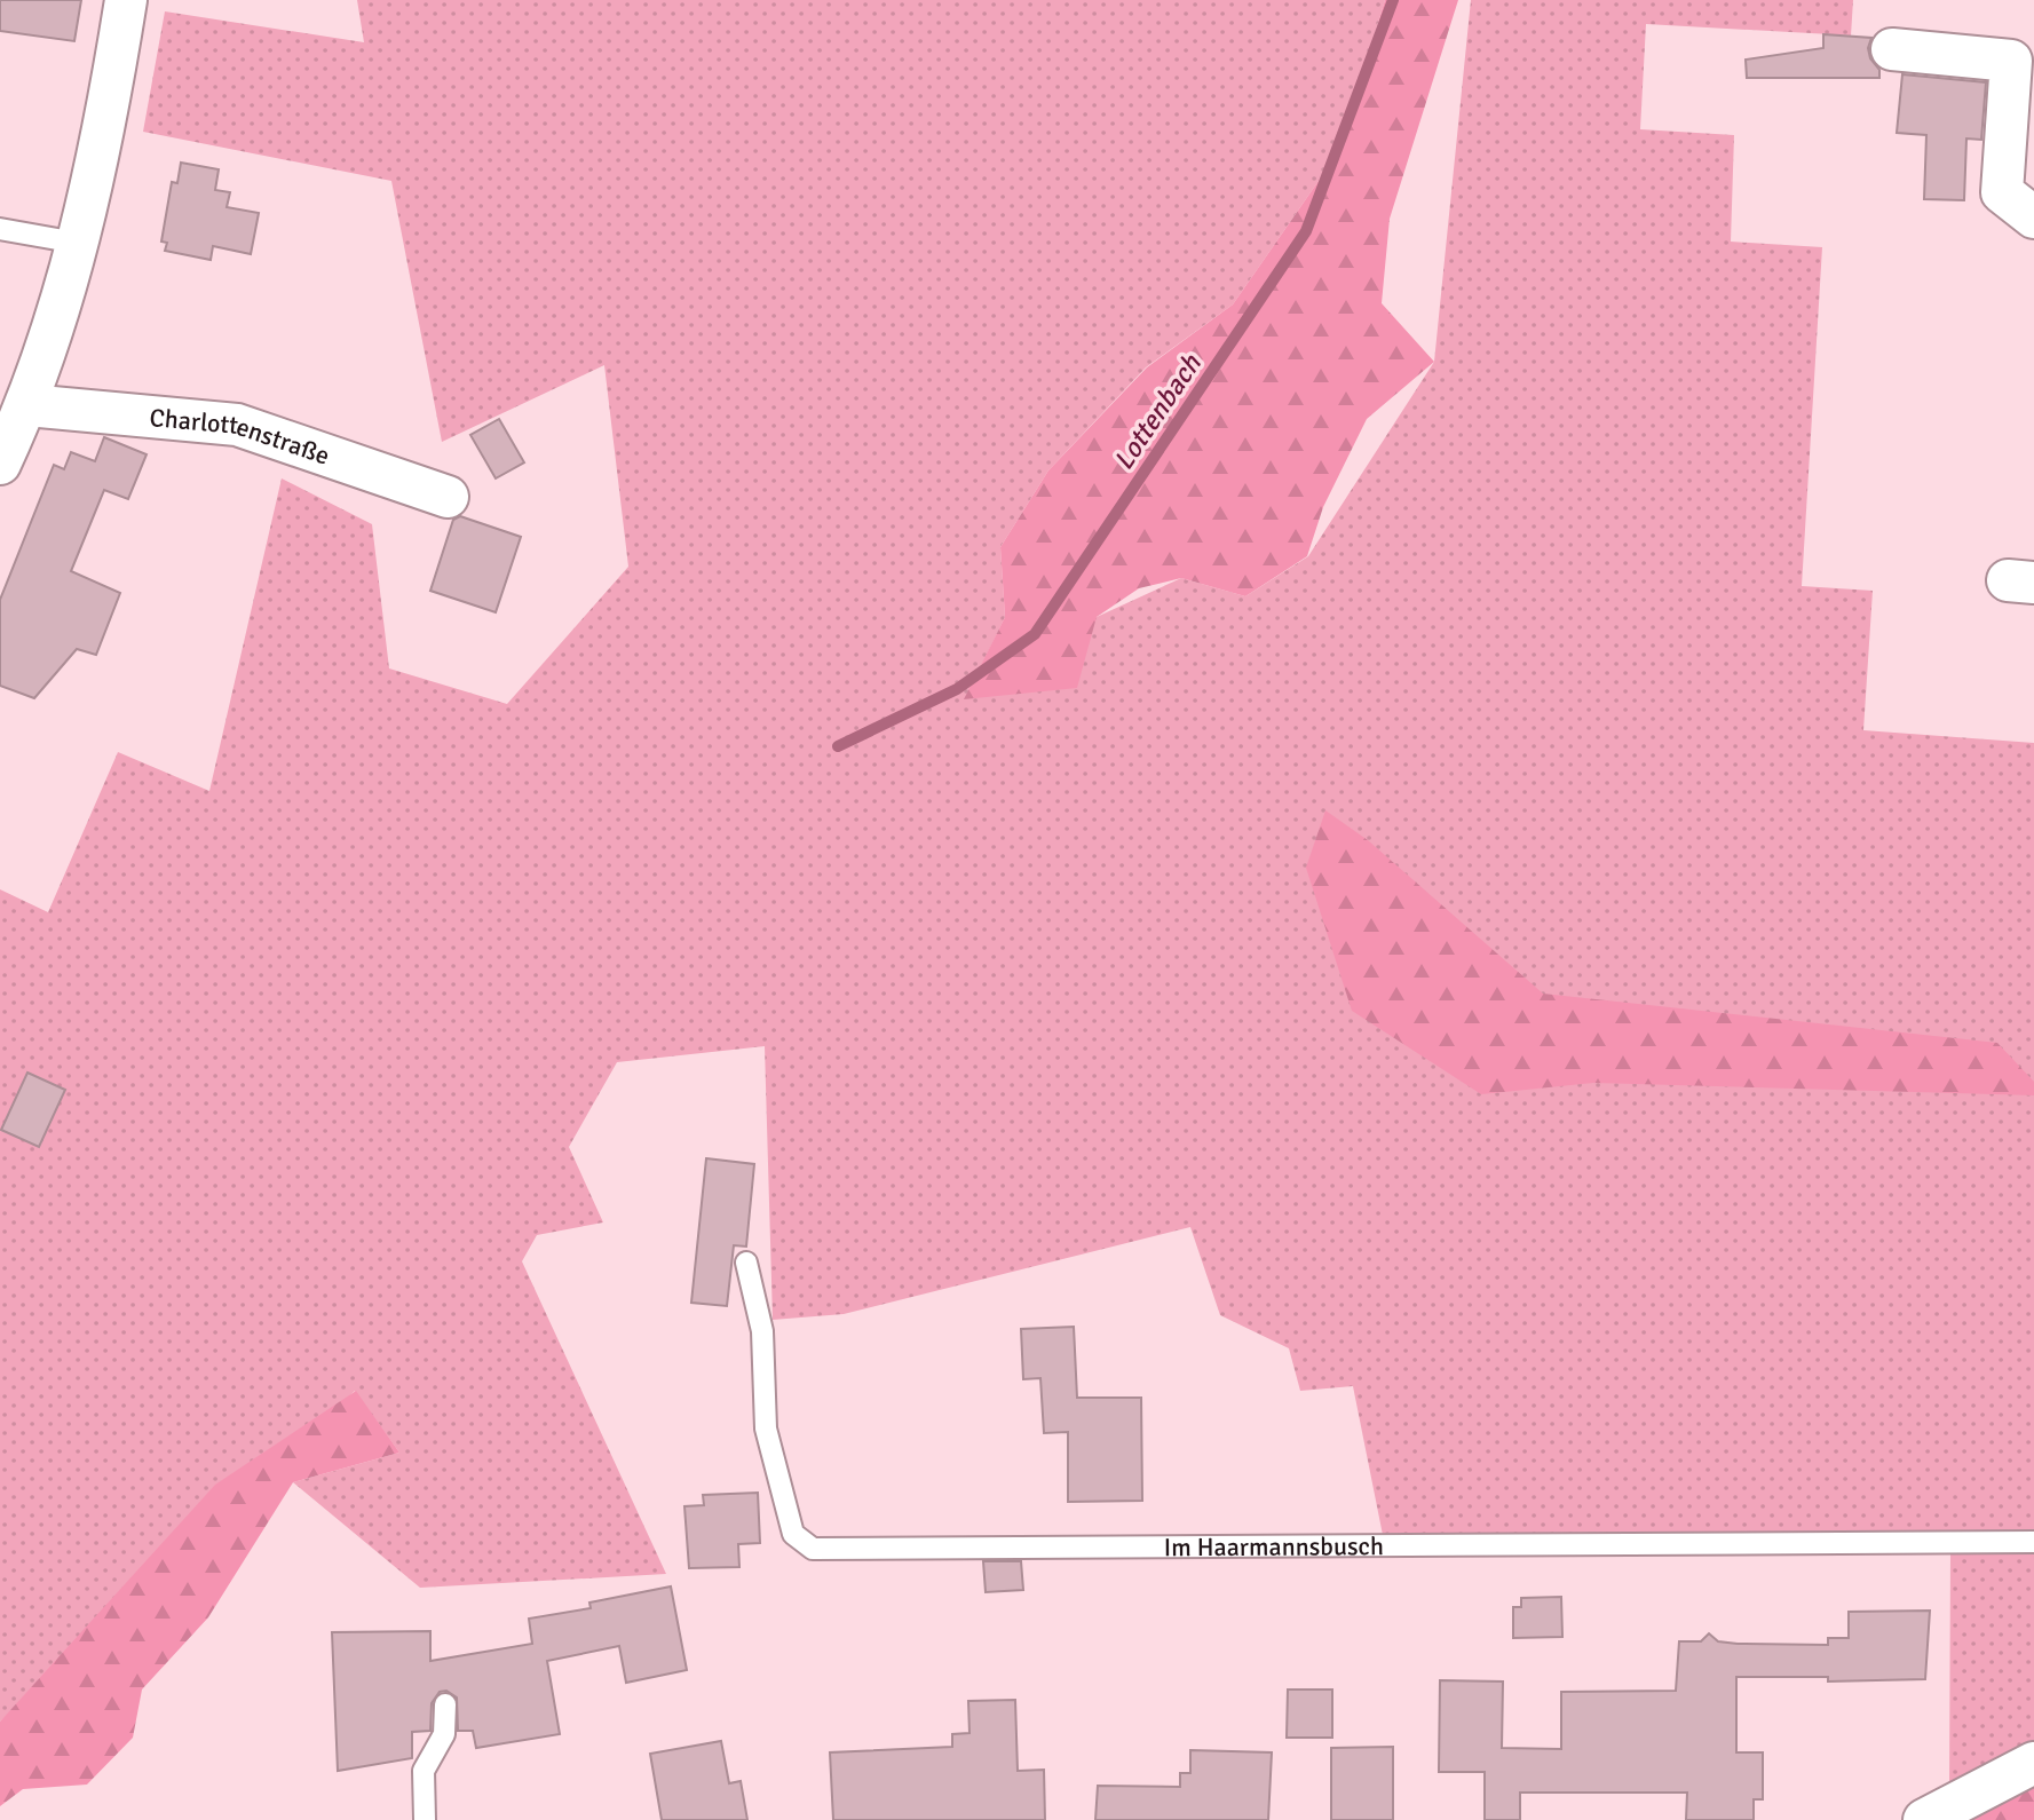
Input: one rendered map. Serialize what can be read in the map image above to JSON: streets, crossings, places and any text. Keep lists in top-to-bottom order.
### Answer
{
  "streets": {
    "street": ["Charlottenstraße"],
    "lane": ["Im Haarmannsbusch"]
  },
  "water": ["Lottenbach"]
}
